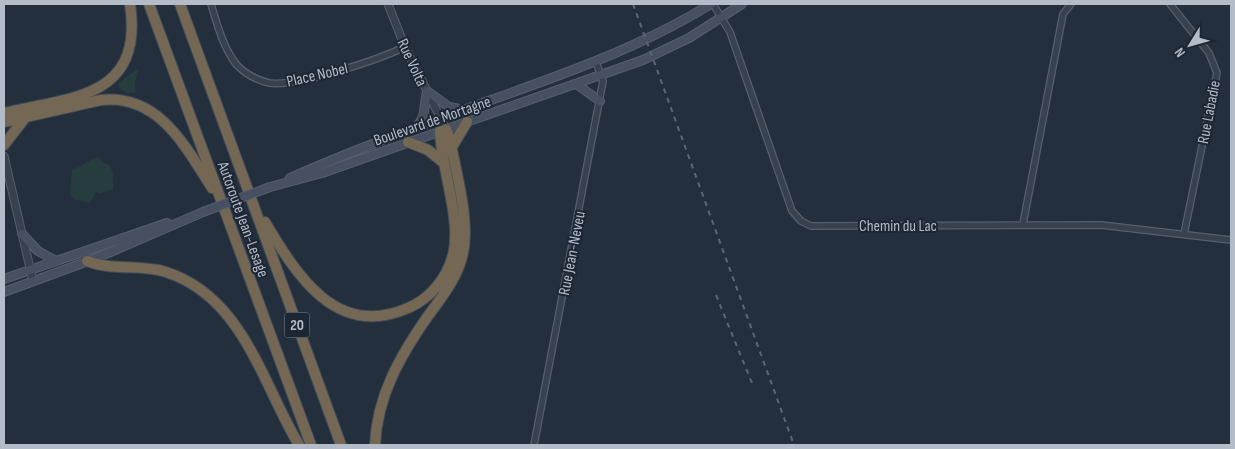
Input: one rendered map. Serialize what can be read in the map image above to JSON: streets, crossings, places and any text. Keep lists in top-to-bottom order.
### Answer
{
  "streets": {
    "highway": ["Autoroute Jean-Lesage", "20"],
    "main road": ["Boulevard de Mortagne"],
    "street": [
      "Rue Volta",
      "Place Nobel",
      "Rue Labadie",
      "Chemin du Lac",
      "Rue Jean-Neveu"
    ]
  },
  "crossings": [
    ["Rue Volta", "Place Nobel"],
    ["Rue Volta", "Boulevard de Mortagne"],
    ["Rue Labadie", "Chemin du Lac"],
    ["Boulevard de Mortagne", "Chemin du Lac"],
    ["Boulevard de Mortagne", "Rue Jean-Neveu"]
  ],
  "north": "bottom left"
}
